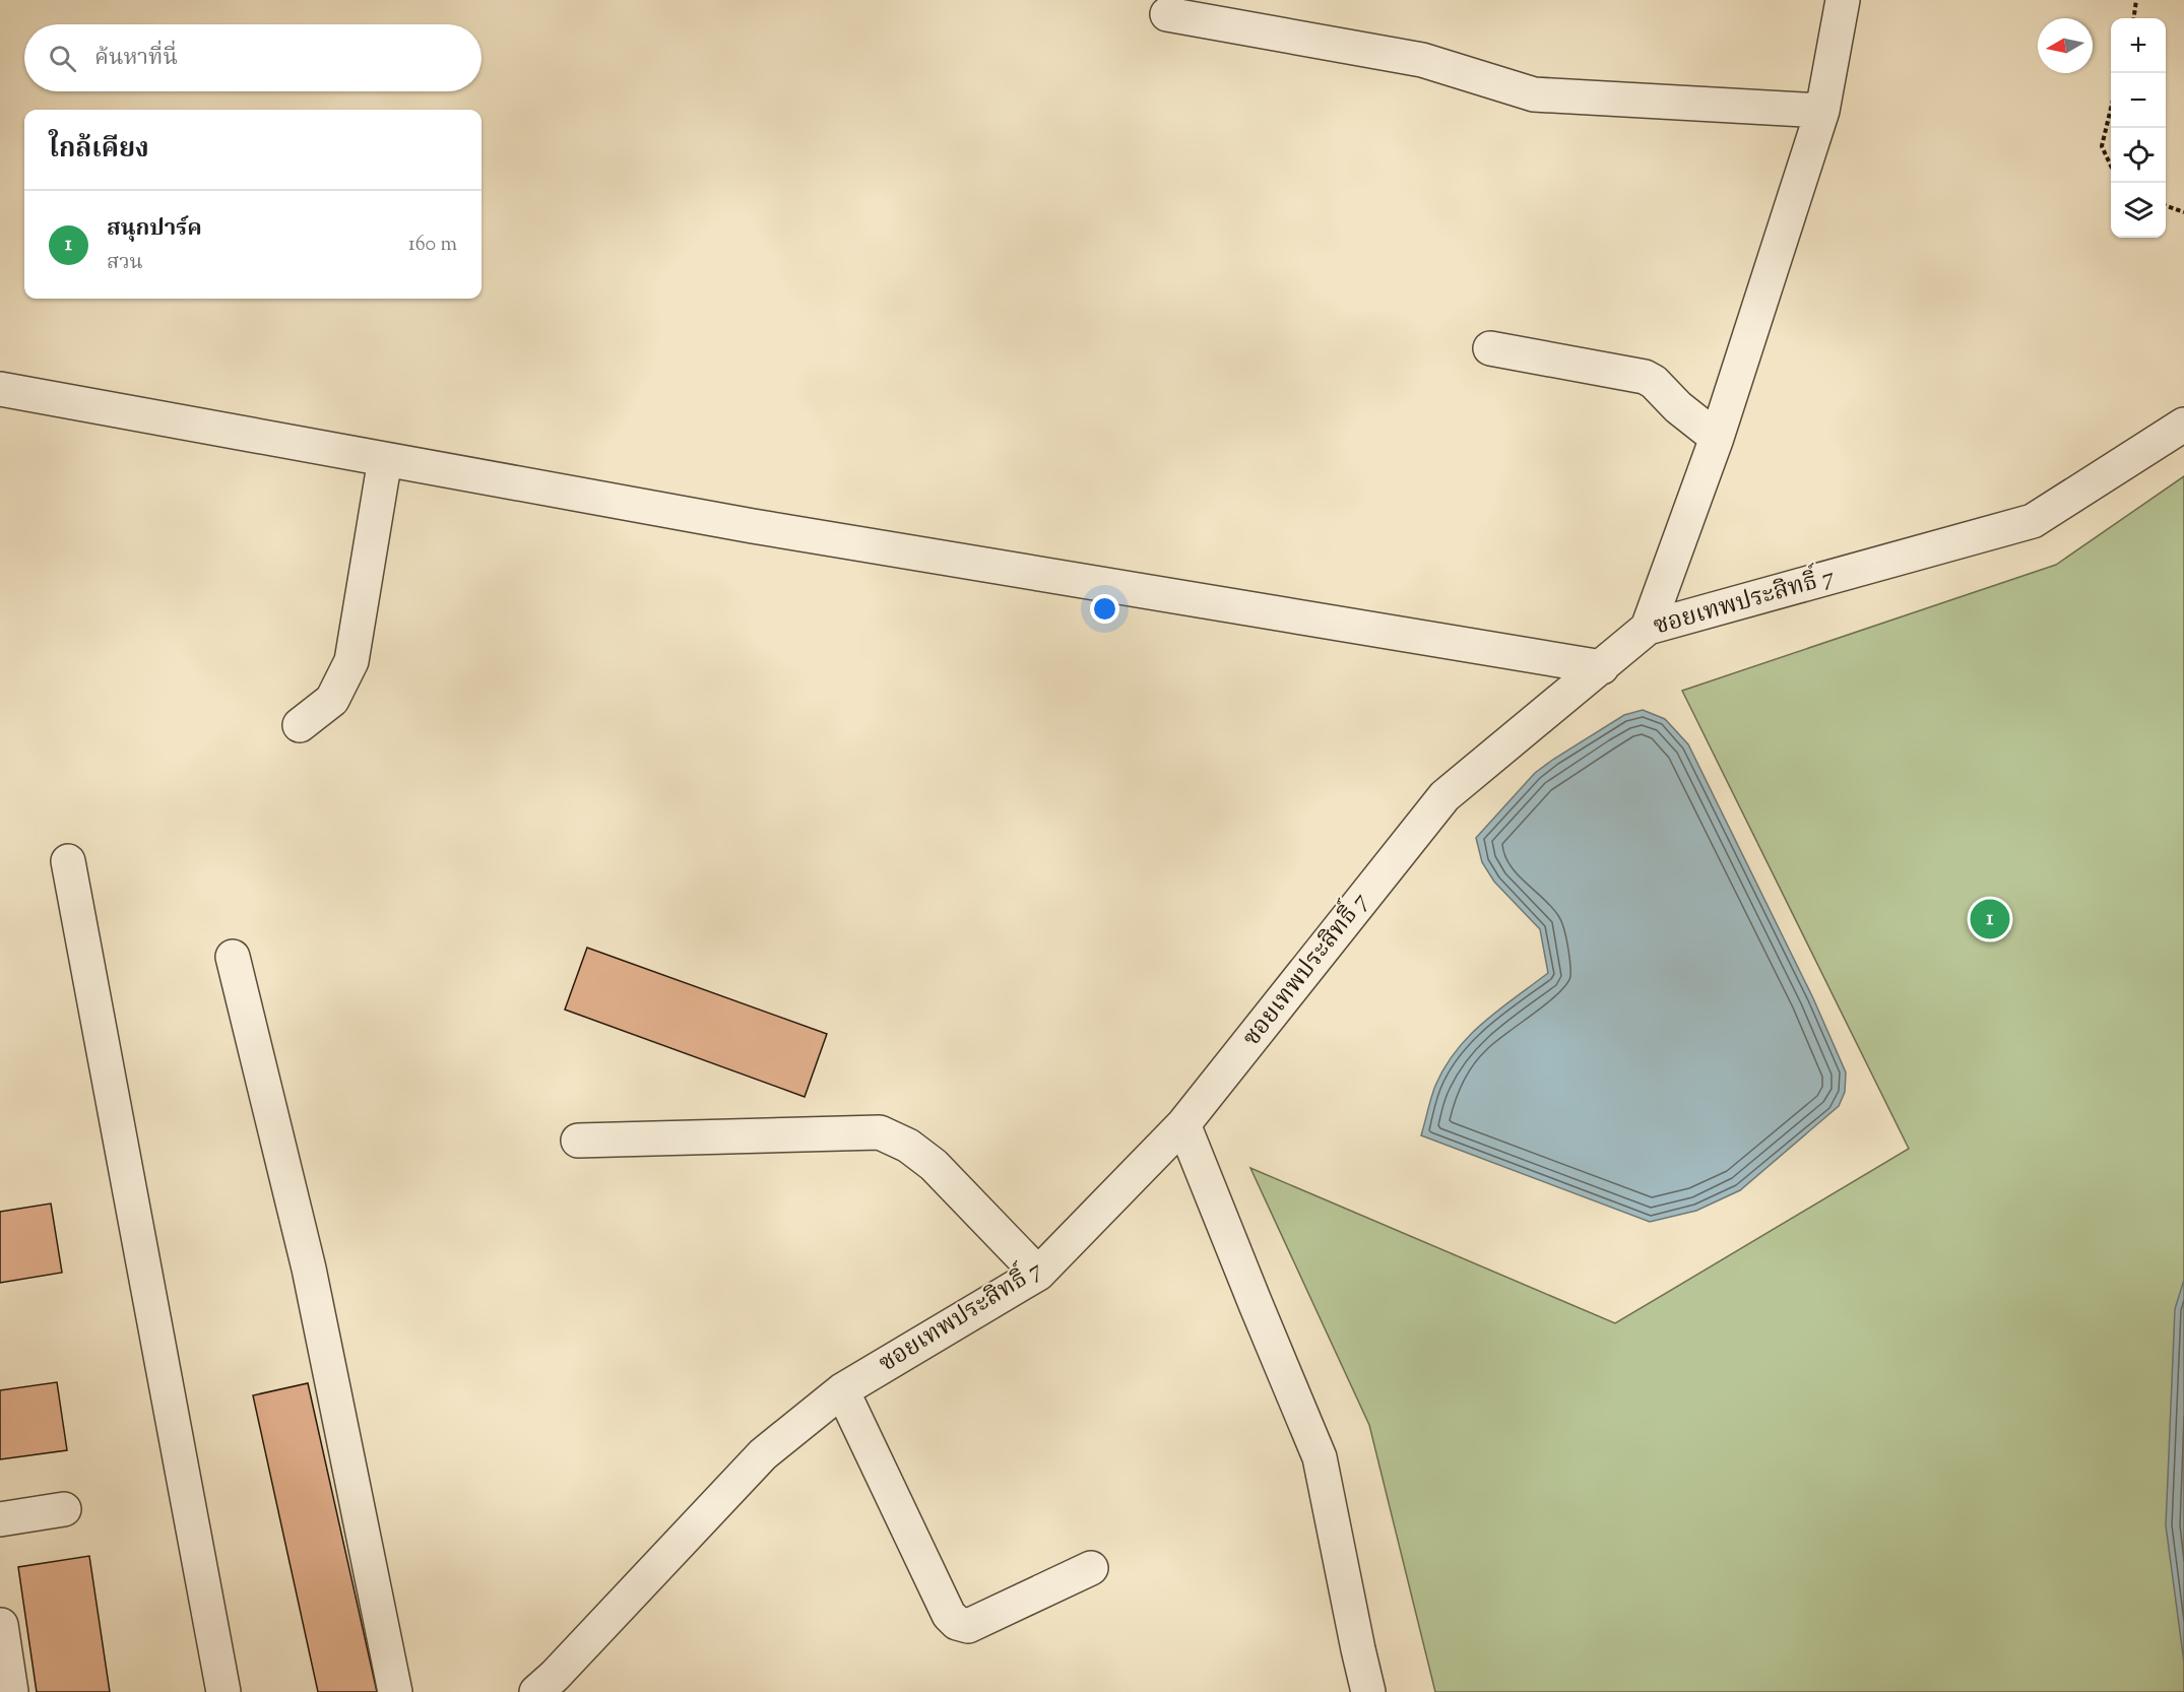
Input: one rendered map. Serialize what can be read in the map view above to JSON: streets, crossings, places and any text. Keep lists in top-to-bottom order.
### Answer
{
  "streets": {
    "street": ["ซอยเทพประสิทธิ์ 7"]
  },
  "north": "left",
  "page": {
    "map_buttons": ["+", "−"],
    "search": "ค้นหาที่นี่",
    "heading": "ใกล้เคียง",
    "list": [
      {
        "mark": "1",
        "name": "สนุกปาร์ค",
        "note": "สวน",
        "value": "160 m"
      }
    ],
    "pins": "1"
  }
}
